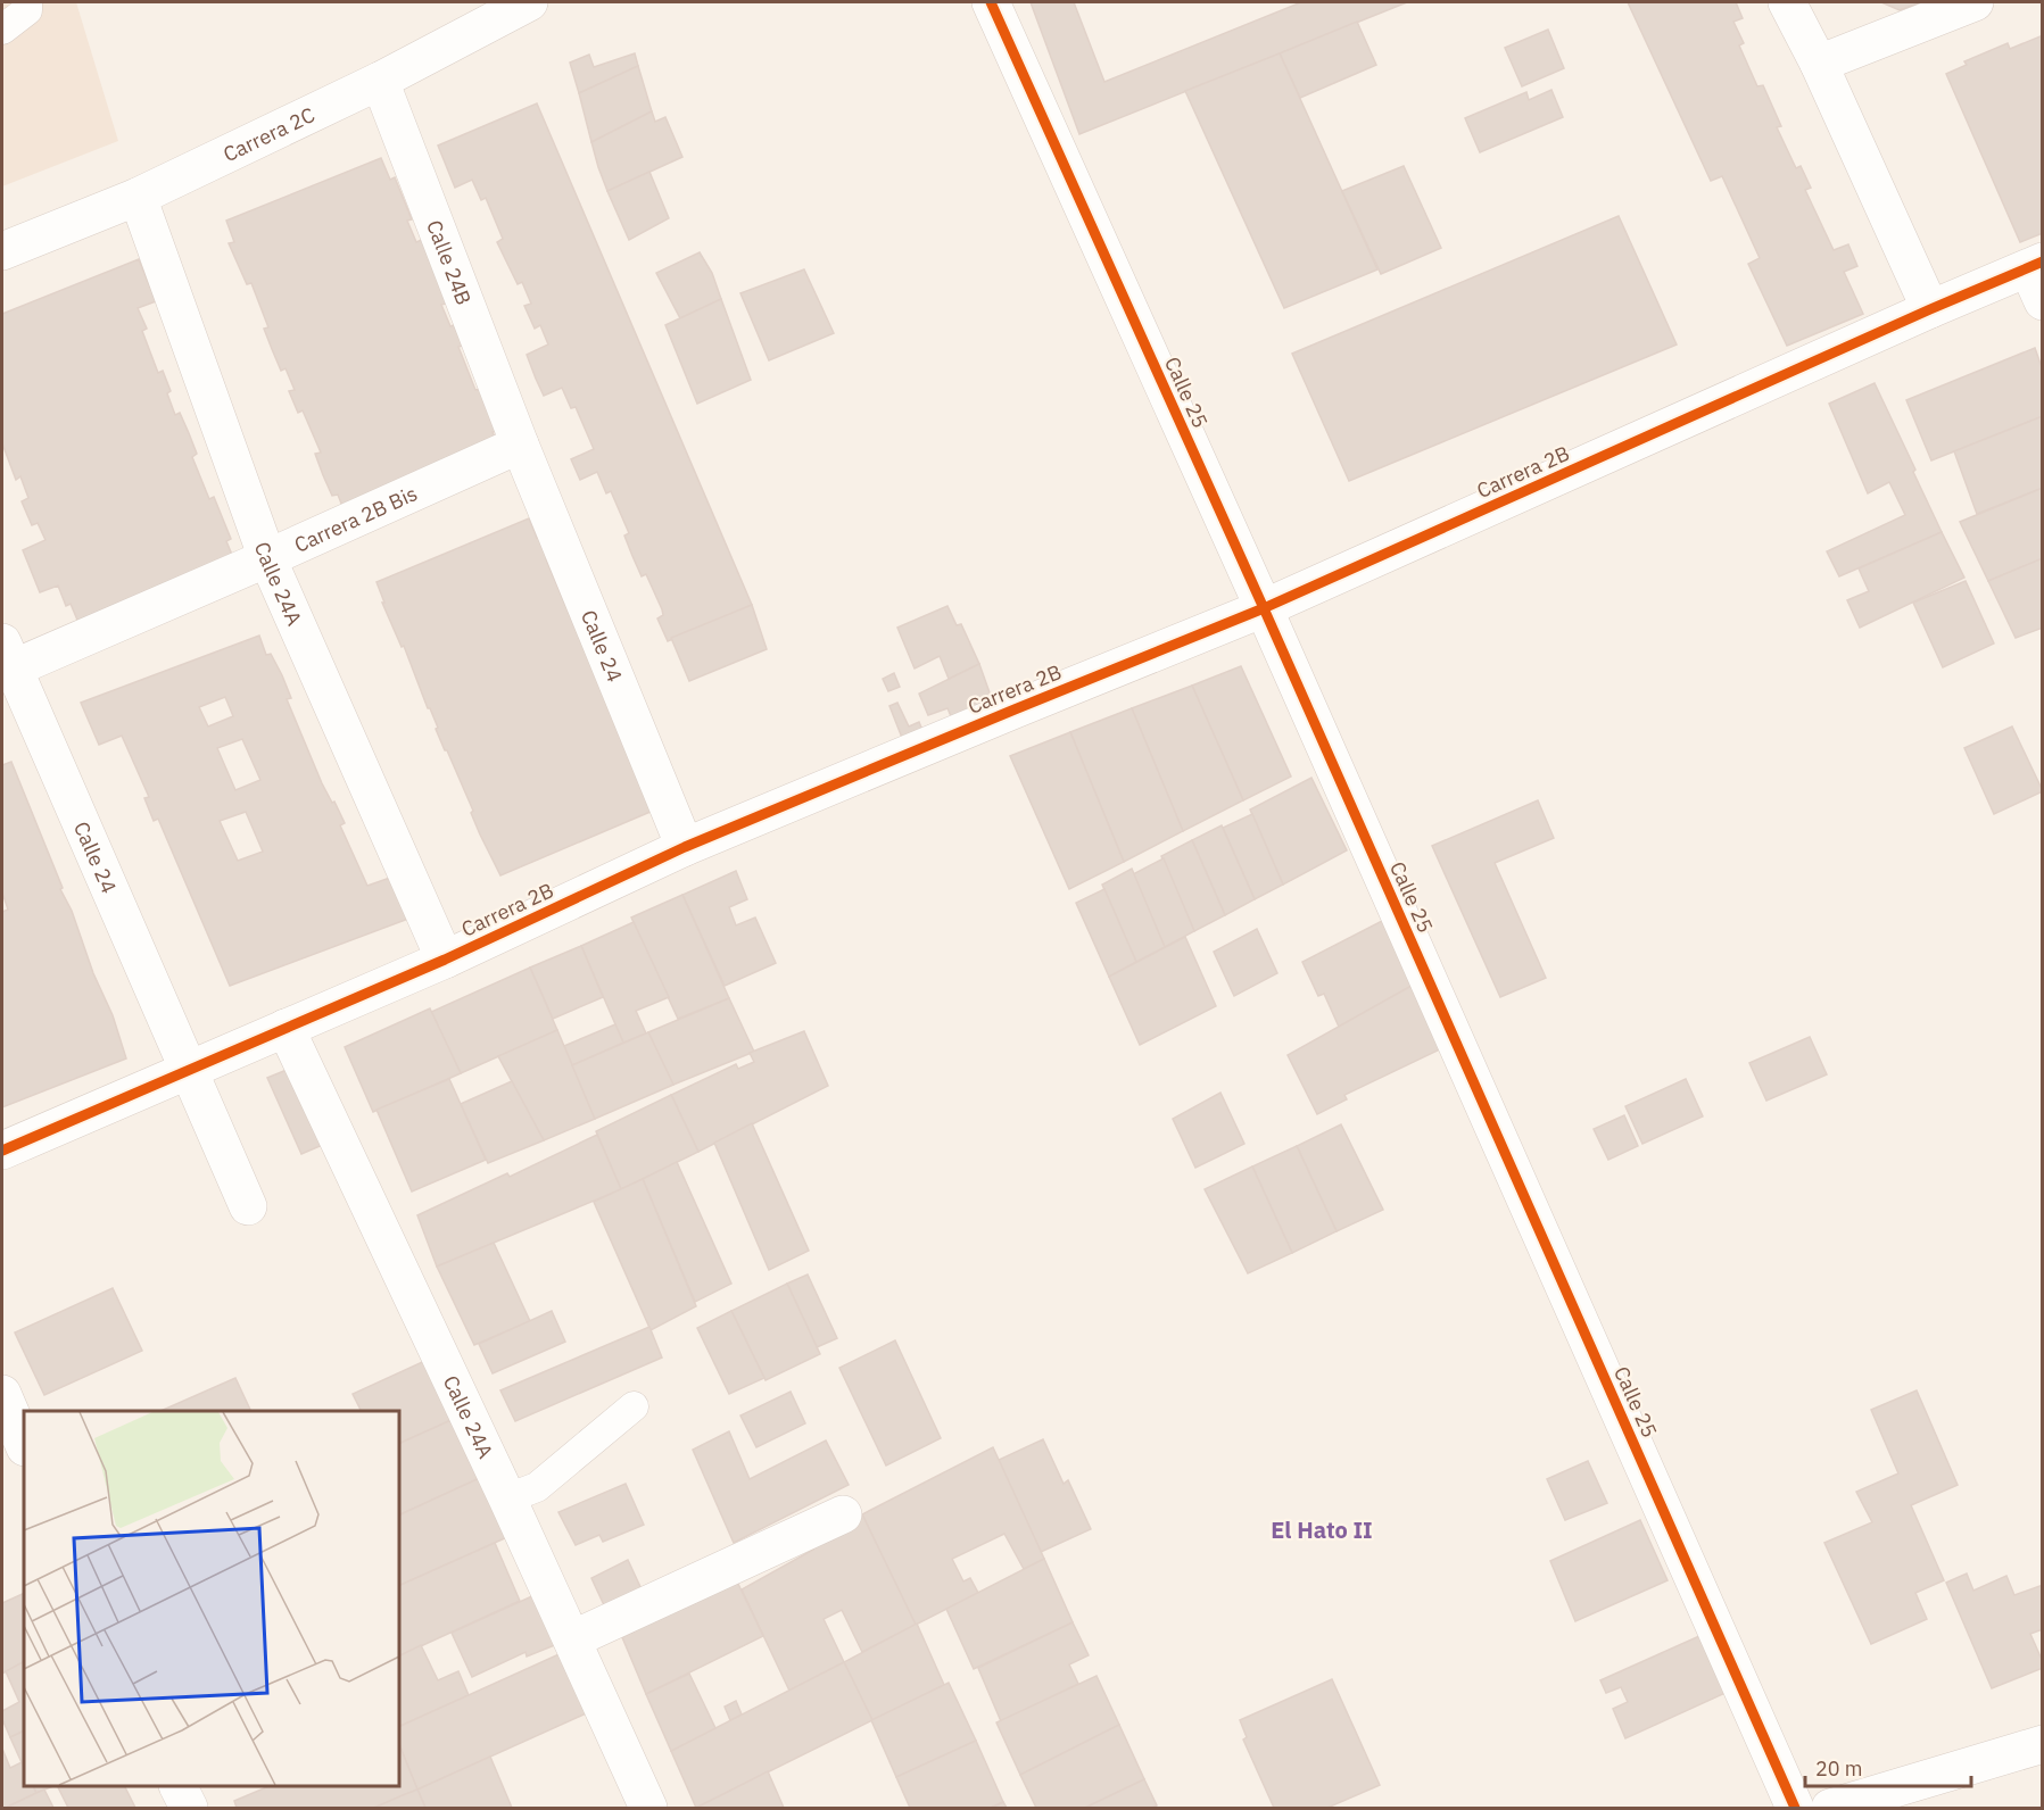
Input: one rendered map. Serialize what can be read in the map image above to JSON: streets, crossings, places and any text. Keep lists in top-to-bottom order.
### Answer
{
  "streets": {
    "street": [
      "Carrera 2C",
      "Calle 24B",
      "Calle 25",
      "Carrera 2B",
      "Carrera 2B Bis",
      "Calle 24A",
      "Calle 24"
    ]
  },
  "crossings": [
    ["Carrera 2C", "Calle 24B"],
    ["Carrera 2C", "Calle 24A"],
    ["Calle 24B", "Carrera 2B Bis"],
    ["Calle 24B", "Calle 24"],
    ["Calle 25", "Carrera 2B"],
    ["Carrera 2B", "Calle 24A"],
    ["Carrera 2B", "Calle 24"],
    ["Carrera 2B Bis", "Calle 24A"],
    ["Carrera 2B Bis", "Calle 24"]
  ],
  "districts": ["El Hato II"],
  "scale_bar": "20 m"
}
